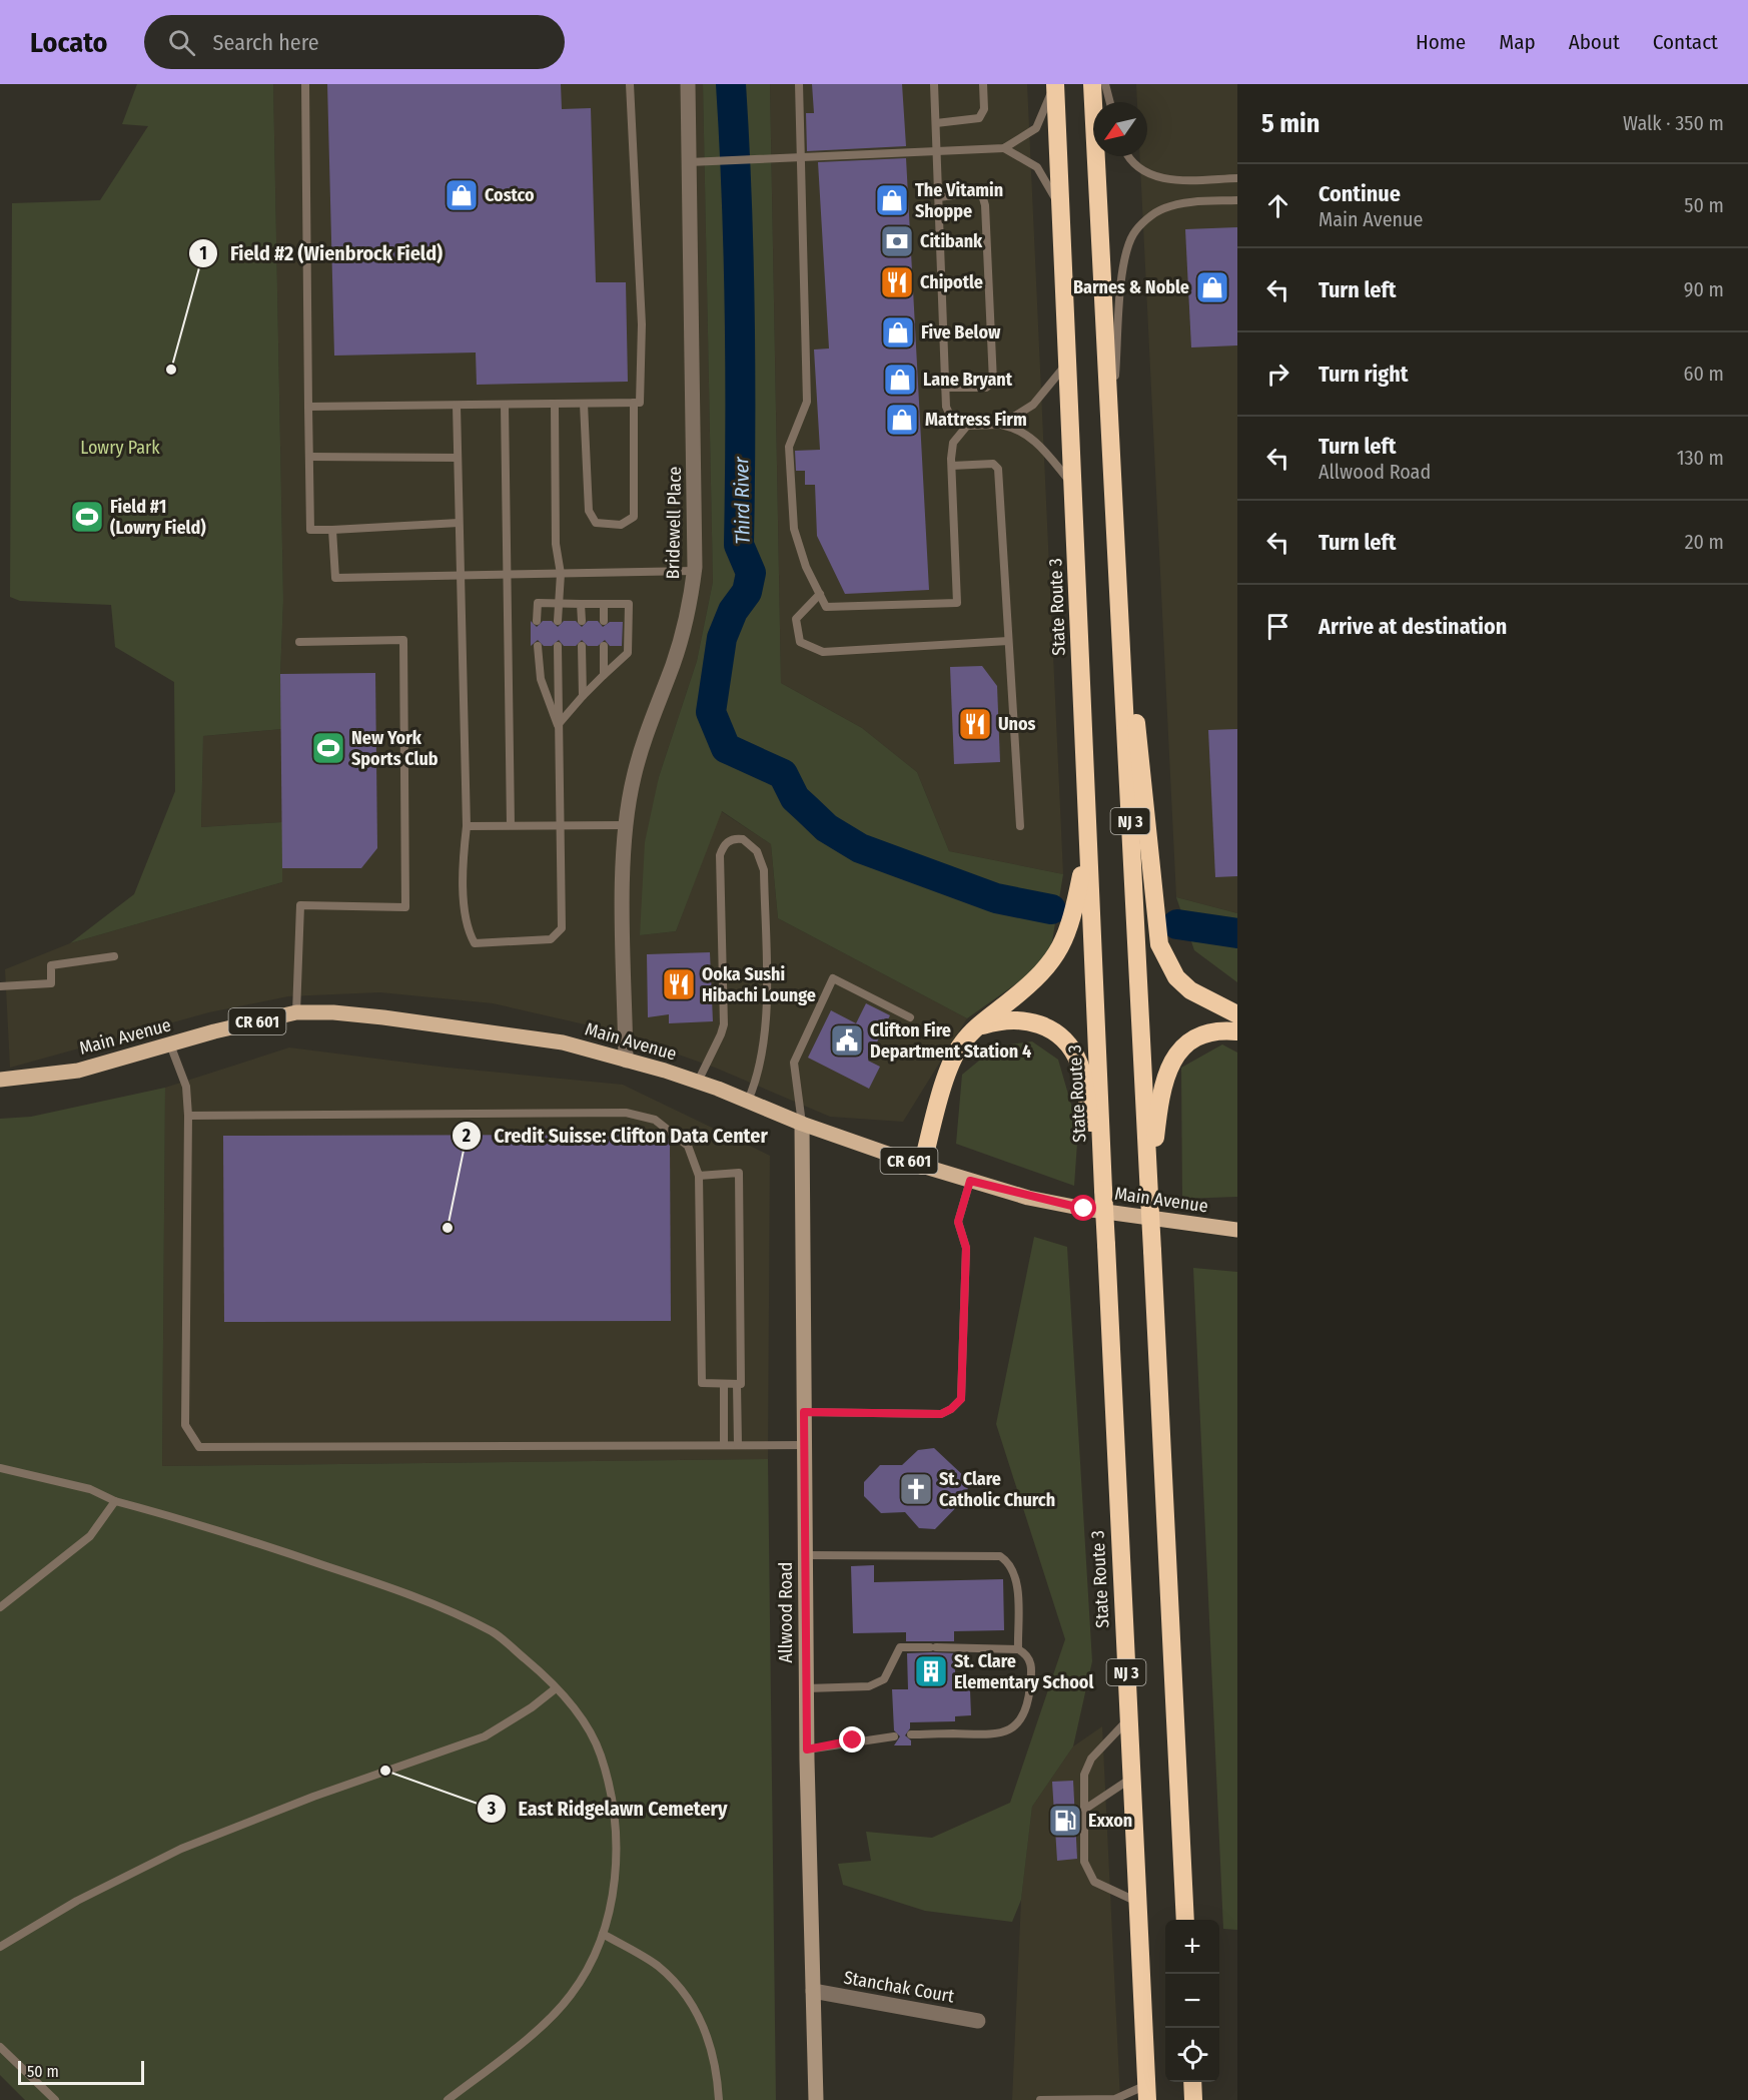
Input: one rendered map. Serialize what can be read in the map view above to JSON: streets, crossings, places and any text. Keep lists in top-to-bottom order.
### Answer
{
  "streets": {
    "highway": ["State Route 3", "NJ 3"],
    "main road": ["CR 601", "Main Avenue", "Allwood Road"],
    "street": ["Bridewell Place", "Stanchak Court"]
  },
  "crossings": [
    ["Bridewell Place", "Main Avenue"],
    ["Main Avenue", "Allwood Road"],
    ["Allwood Road", "Stanchak Court"]
  ],
  "water": ["Third River"],
  "parks": ["Lowry Park"],
  "places": {
    "shop": [
      "Costco",
      "The Vitamin Shoppe",
      "Barnes & Noble",
      "Five Below",
      "Lane Bryant",
      "Mattress Firm"
    ],
    "bank": ["Citibank"],
    "restaurant": ["Chipotle", "Unos", "Ooka Sushi Hibachi Lounge"],
    "other": ["Field #2 (Wienbrock Field)", "Credit Suisse: Clifton Data Center", "East Ridgelawn Cemetery"],
    "sports": ["Field #1 (Lowry Field)", "New York Sports Club"],
    "public building": ["Clifton Fire Department Station 4"],
    "church": ["St. Clare Catholic Church"],
    "building": ["St. Clare Elementary School"],
    "fuel station": ["Exxon"]
  },
  "scale_bar": "50 m",
  "north": "bottom left",
  "page": {
    "header": "Locato",
    "search": "Search here",
    "nav": [
      "Home",
      "Map",
      "About",
      "Contact"
    ],
    "heading": ["5 min", "Walk · 350 m"],
    "list": [
      ["Continue", "Main Avenue", "50 m"],
      ["Turn left", "90 m"],
      ["Turn right", "60 m"],
      ["Turn left", "Allwood Road", "130 m"],
      ["Turn left", "20 m"],
      "Arrive at destination"
    ],
    "map_buttons": ["+", "−"],
    "scale": "50 m"
  }
}
